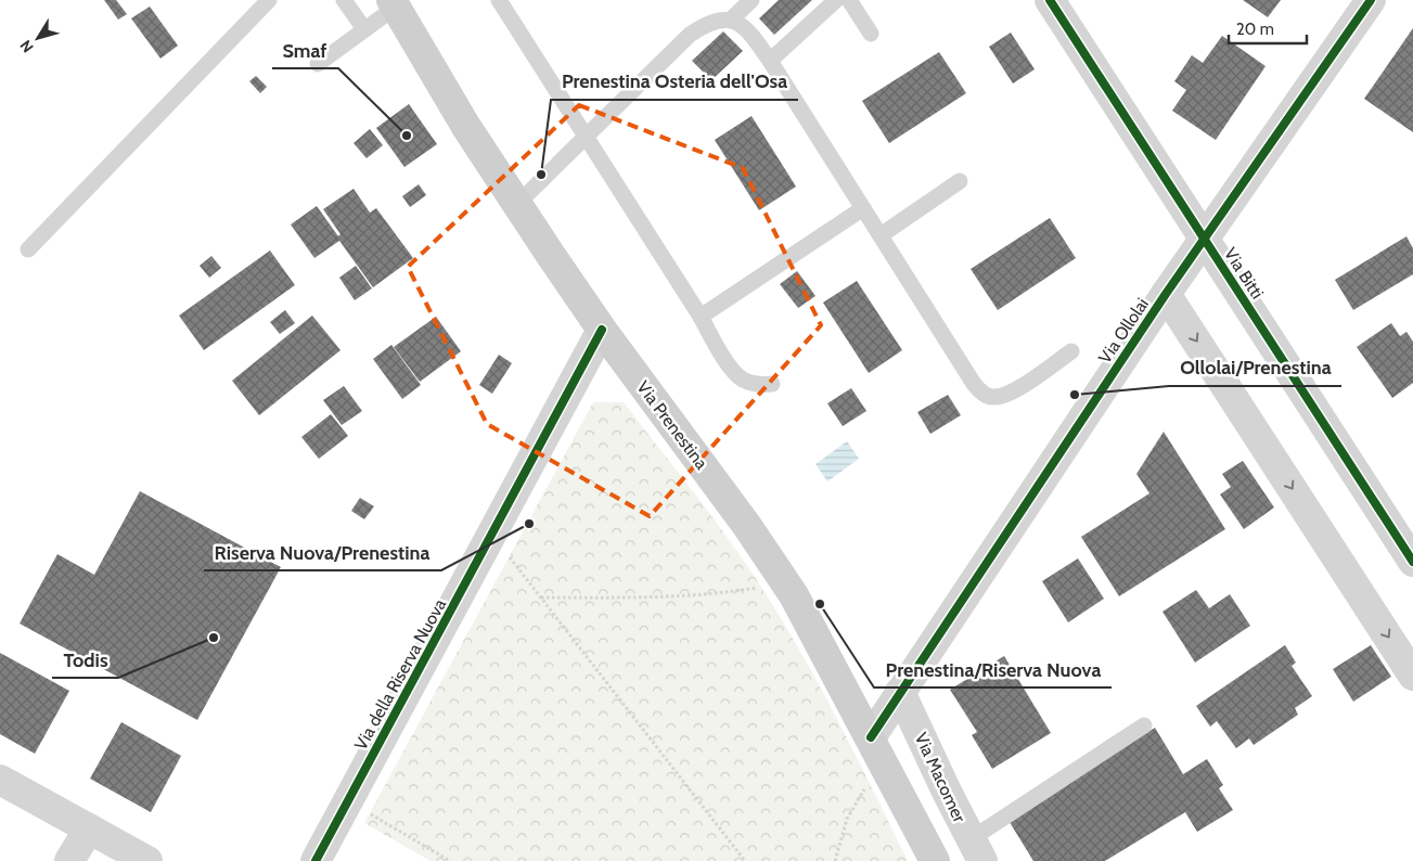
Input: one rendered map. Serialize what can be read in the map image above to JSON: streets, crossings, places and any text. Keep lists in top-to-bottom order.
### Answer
{
  "streets": {
    "main road": ["Via Prenestina"],
    "street": [
      "Via Bitti",
      "Via Ollolai",
      "Via della Riserva Nuova",
      "Via Macomer"
    ]
  },
  "crossings": [
    ["Via Bitti", "Via Ollolai"],
    ["Via Ollolai", "Via Prenestina"],
    ["Via Ollolai", "Via Macomer"],
    ["Via Prenestina", "Via della Riserva Nuova"]
  ],
  "places": [
    "Smaf",
    "Prenestina Osteria dell'Osa",
    "Ollolai/Prenestina",
    "Riserva Nuova/Prenestina",
    "Prenestina/Riserva Nuova",
    "Todis"
  ],
  "scale_bar": "20 m",
  "north": "bottom left"
}
